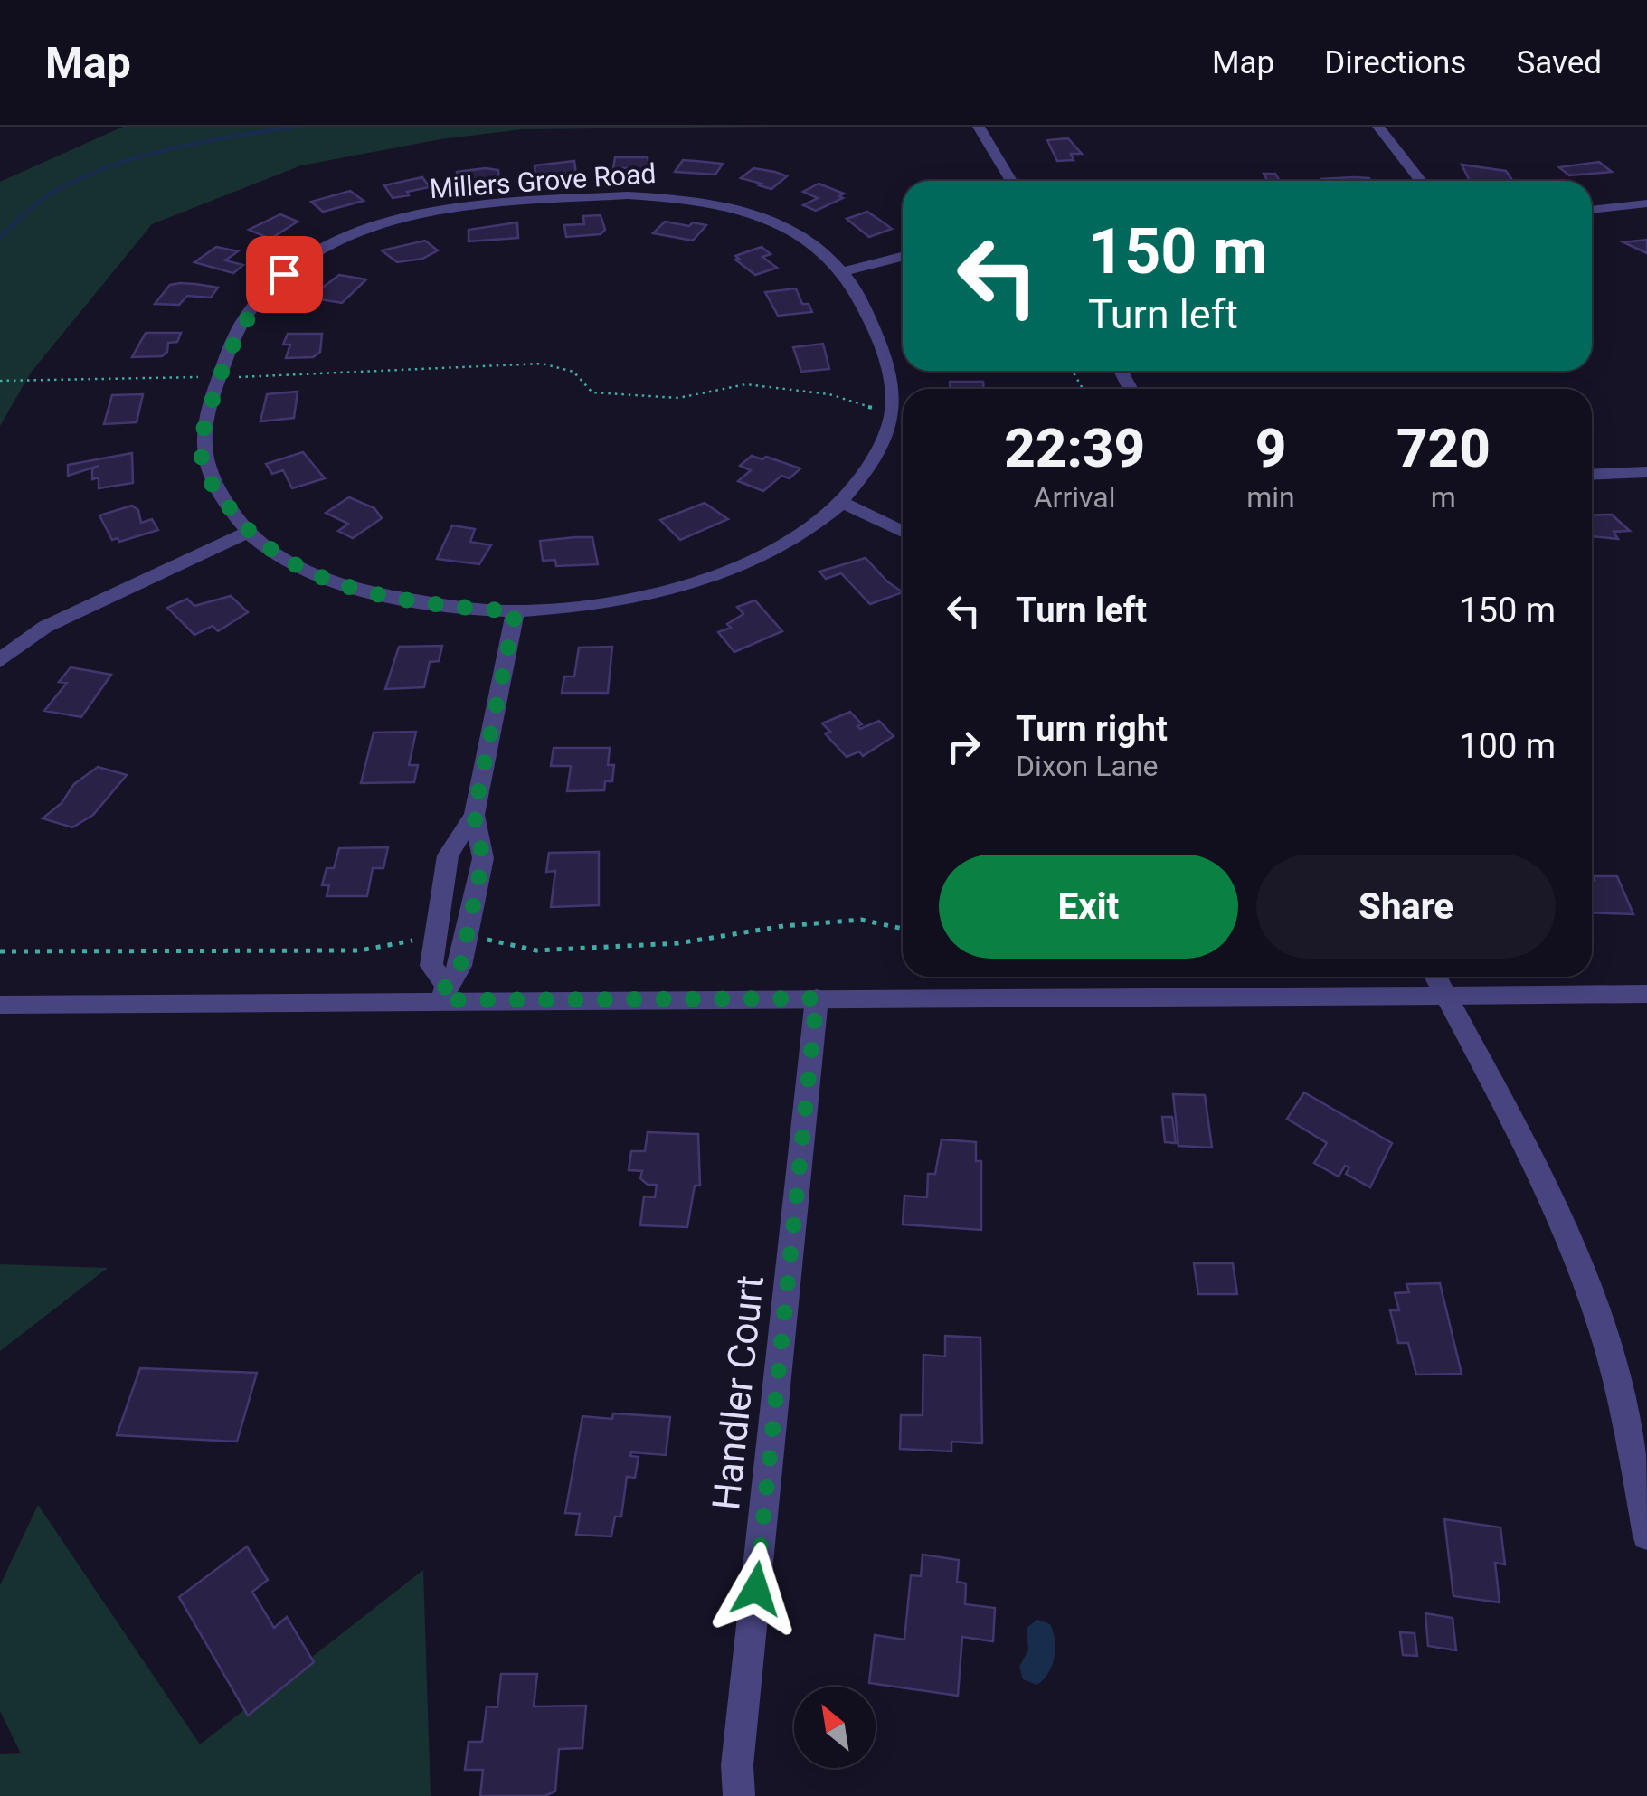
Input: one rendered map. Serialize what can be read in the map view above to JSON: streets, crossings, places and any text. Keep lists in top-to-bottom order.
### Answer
{
  "streets": {
    "street": ["Millers Grove Road", "Handler Court"]
  },
  "north": "top left",
  "page": {
    "header": "Map",
    "nav": ["Map", "Directions", "Saved"],
    "turn": ["150 m", "Turn left"],
    "eta": [
      "22:39",
      "Arrival",
      "9",
      "min",
      "720",
      "m"
    ],
    "list": [
      {
        "name": "Turn left",
        "value": "150 m"
      },
      {
        "name": "Turn right",
        "note": "Dixon Lane",
        "value": "100 m"
      }
    ],
    "buttons": ["Exit", "Share"]
  }
}
